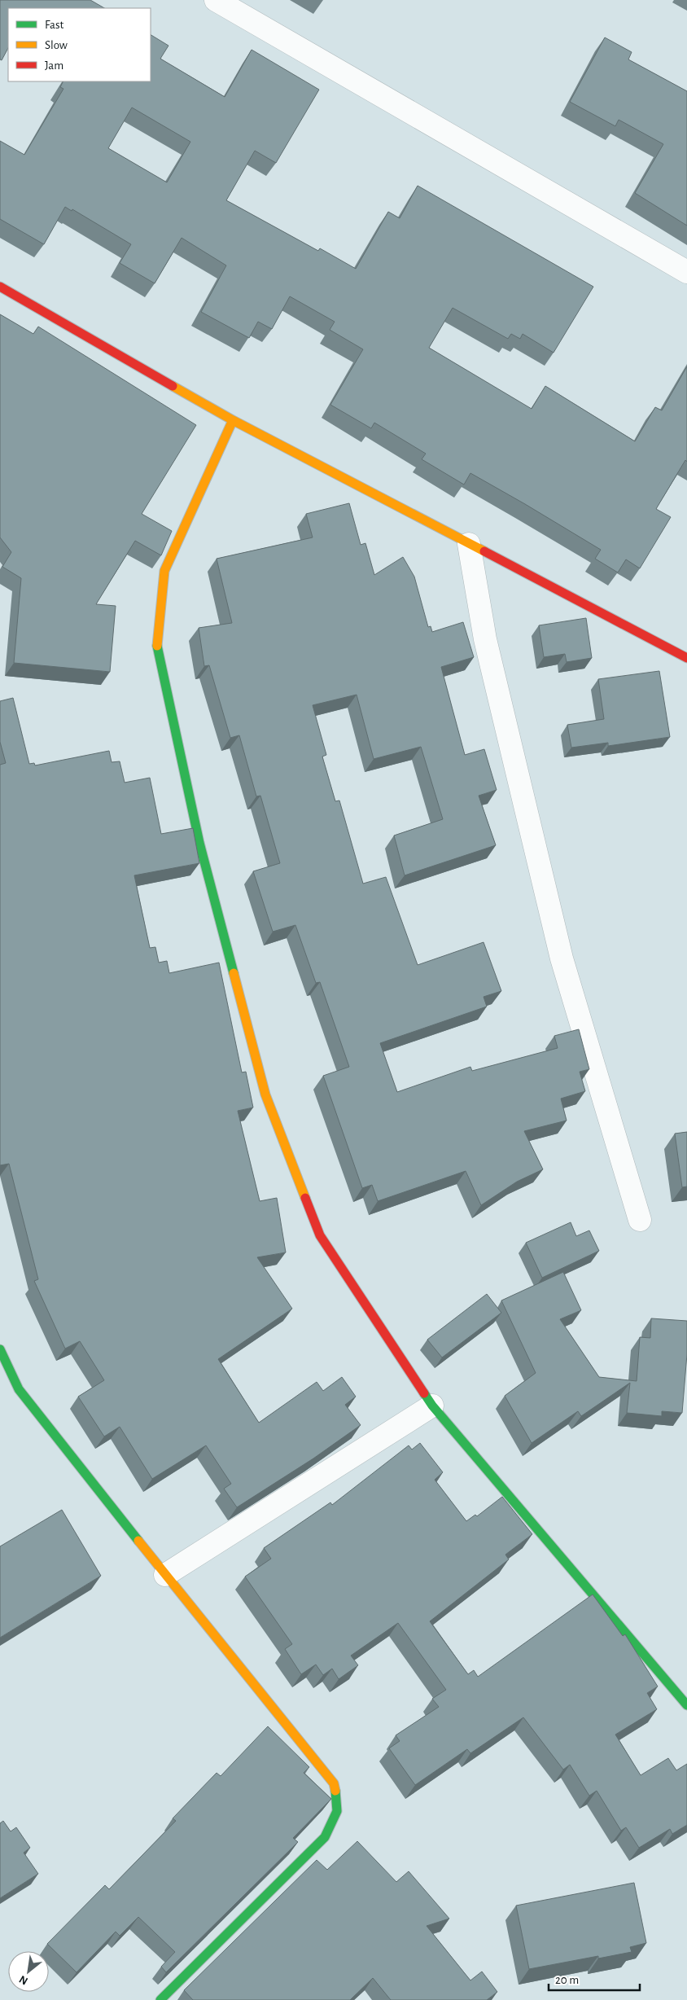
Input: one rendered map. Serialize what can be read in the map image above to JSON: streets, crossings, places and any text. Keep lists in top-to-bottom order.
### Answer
{
  "legend": ["Fast", "Slow", "Jam"],
  "scale_bar": "20 m",
  "north": "bottom left"
}
